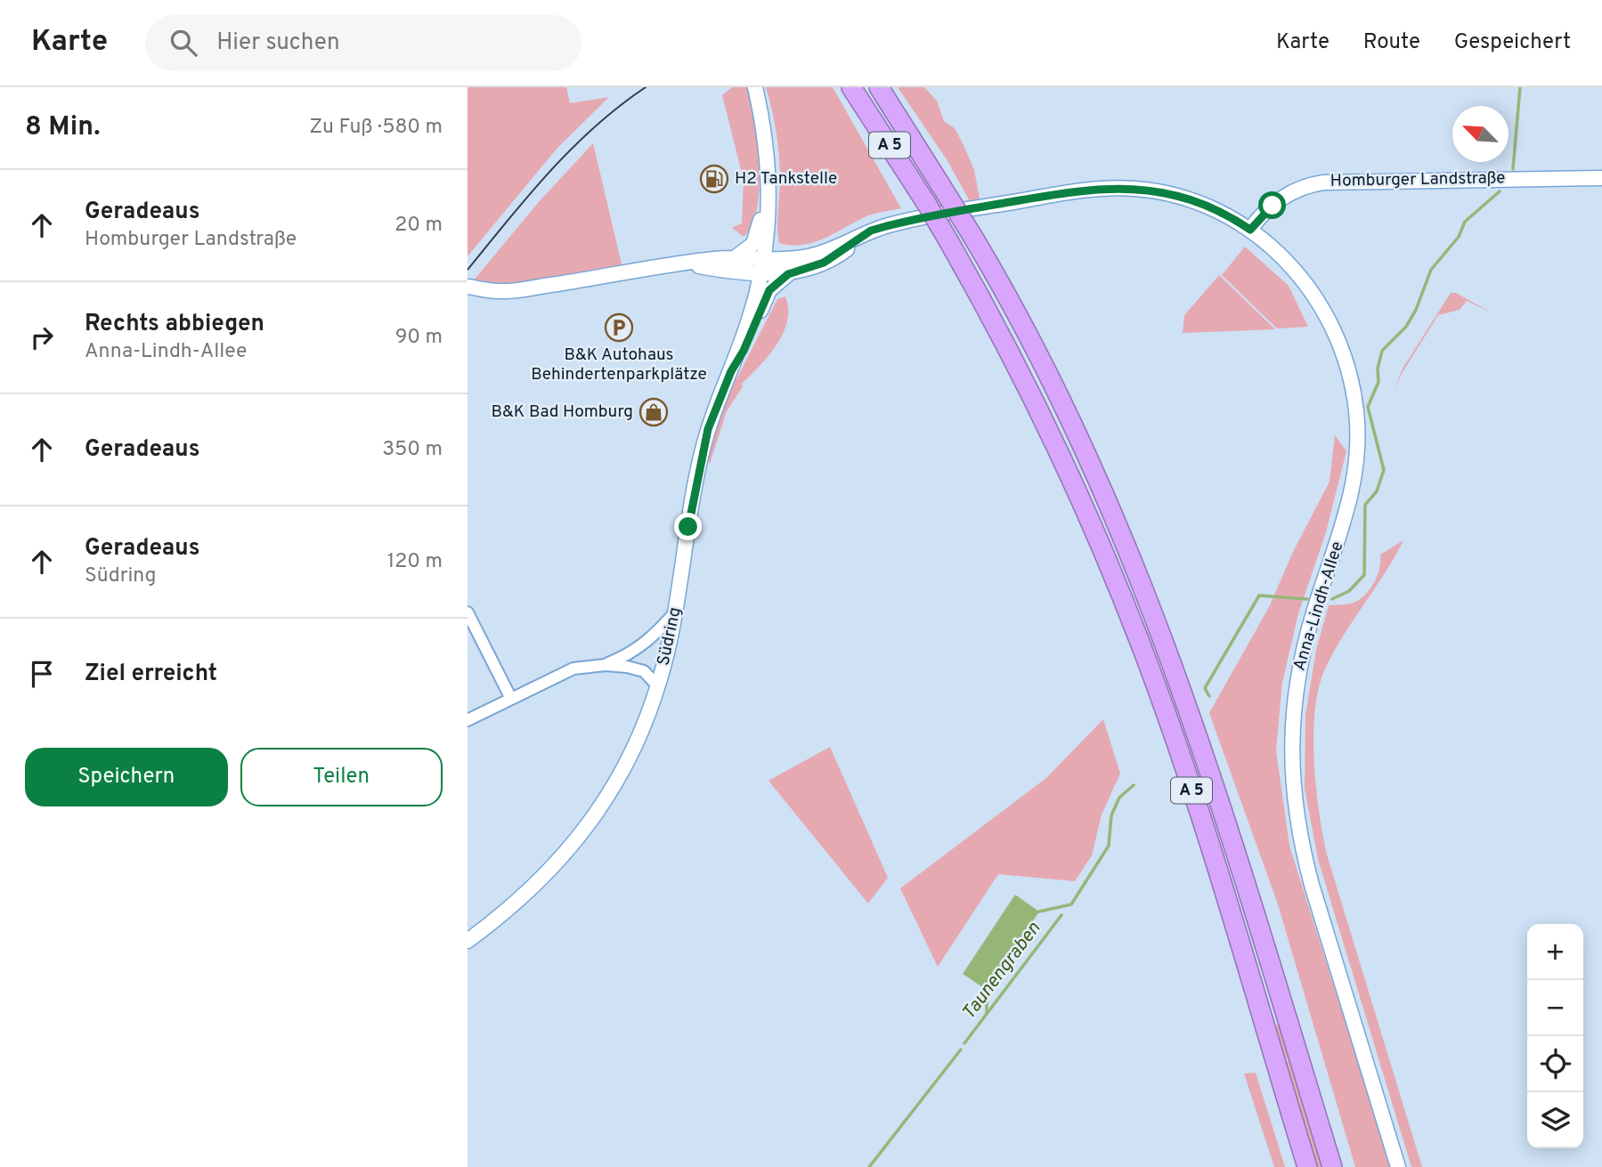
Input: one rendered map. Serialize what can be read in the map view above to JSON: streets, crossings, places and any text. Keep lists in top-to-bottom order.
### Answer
{
  "streets": {
    "highway": ["A 5"],
    "main road": ["Homburger Landstraße", "Anna-Lindh-Allee", "Südring"]
  },
  "crossings": [
    ["Homburger Landstraße", "Anna-Lindh-Allee"]
  ],
  "water": ["Taunengraben"],
  "places": {
    "fuel station": ["H2 Tankstelle"],
    "parking": ["B&K Autohaus Behindertenparkplätze"],
    "shop": ["B&K Bad Homburg"]
  },
  "north": "top left",
  "page": {
    "header": "Karte",
    "search": "Hier suchen",
    "nav": ["Karte", "Route", "Gespeichert"],
    "heading": ["8 Min.", "Zu Fuß · 580 m"],
    "list": [
      ["Geradeaus", "Homburger Landstraße", "20 m"],
      ["Rechts abbiegen", "Anna-Lindh-Allee", "90 m"],
      ["Geradeaus", "350 m"],
      ["Geradeaus", "Südring", "120 m"],
      "Ziel erreicht"
    ],
    "buttons": ["Speichern", "Teilen"],
    "map_buttons": ["+", "−"]
  }
}
